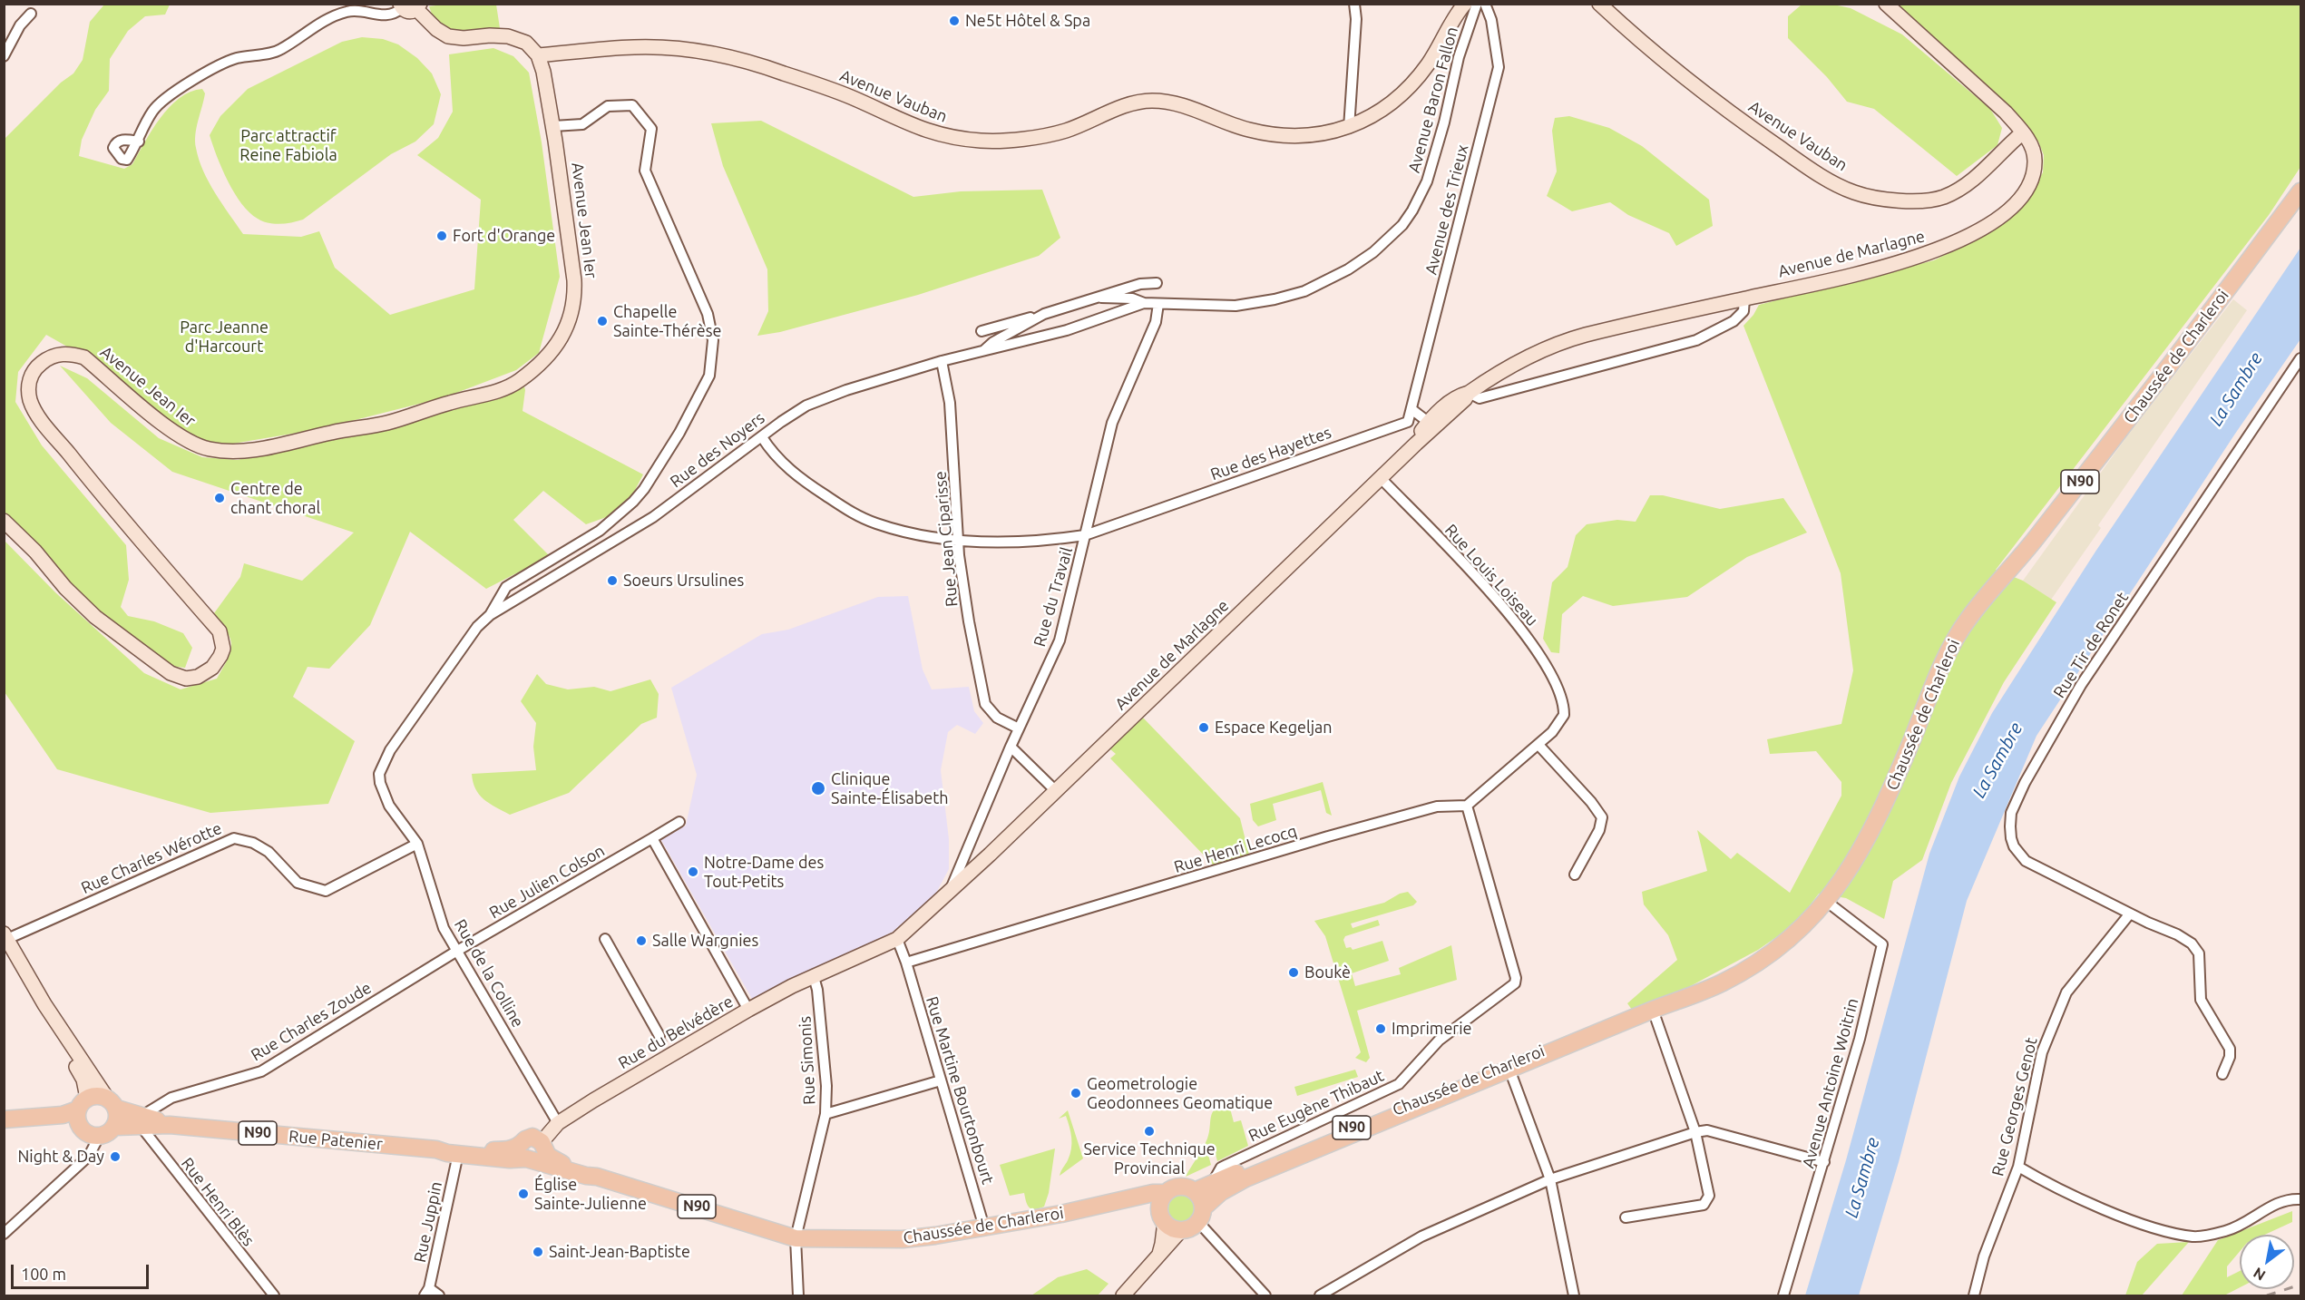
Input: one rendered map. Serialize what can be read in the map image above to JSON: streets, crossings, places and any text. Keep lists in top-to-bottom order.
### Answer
{
  "streets": {
    "main road": [
      "Avenue Vauban",
      "Avenue Jean Ier",
      "Avenue de Marlagne",
      "Chaussée de Charleroi",
      "N90",
      "Rue du Belvédère",
      "Rue Patenier"
    ],
    "street": [
      "Avenue Baron Fallon",
      "Avenue des Trieux",
      "Rue des Noyers",
      "Rue des Hayettes",
      "Rue Jean Ciparisse",
      "Rue Louis Loiseau",
      "Rue du Travail",
      "Rue Tir de Ronet",
      "Rue Henri Lecocq",
      "Rue Charles Wérotte",
      "Rue Julien Colson",
      "Rue de la Colline",
      "Rue Charles Zoude",
      "Rue Simonis",
      "Avenue Antoine Woitrin",
      "Rue Martine Bourtonbourt",
      "Rue Eugène Thibaut",
      "Rue Georges Genot",
      "Rue Henri Blès",
      "Rue Juppin"
    ]
  },
  "crossings": [
    ["Avenue Vauban", "Avenue Jean Ier"],
    ["Avenue Vauban", "Avenue de Marlagne"],
    ["Avenue Baron Fallon", "Rue des Noyers"],
    ["Avenue Baron Fallon", "Rue du Travail"],
    ["Avenue des Trieux", "Rue des Hayettes"],
    ["Avenue de Marlagne", "Rue Louis Loiseau"],
    ["Avenue de Marlagne", "Rue du Travail"],
    ["Avenue de Marlagne", "Rue du Belvédère"],
    ["Avenue de Marlagne", "Rue Martine Bourtonbourt"],
    ["Chaussée de Charleroi", "N90"],
    ["Chaussée de Charleroi", "Rue du Belvédère"],
    ["Chaussée de Charleroi", "Rue Simonis"],
    ["Chaussée de Charleroi", "Avenue Antoine Woitrin"],
    ["Chaussée de Charleroi", "Rue Martine Bourtonbourt"],
    ["Chaussée de Charleroi", "Rue Eugène Thibaut"],
    ["Chaussée de Charleroi", "Rue Patenier"],
    ["Rue des Noyers", "Rue des Hayettes"],
    ["Rue des Noyers", "Rue Jean Ciparisse"],
    ["Rue des Noyers", "Rue du Travail"],
    ["Rue des Noyers", "Rue de la Colline"],
    ["Rue des Hayettes", "Rue Jean Ciparisse"],
    ["Rue des Hayettes", "Rue du Travail"],
    ["N90", "Rue Patenier"],
    ["Rue Jean Ciparisse", "Rue du Travail"],
    ["Rue Tir de Ronet", "Rue Georges Genot"],
    ["Rue Henri Lecocq", "Rue Martine Bourtonbourt"],
    ["Rue Henri Lecocq", "Rue Eugène Thibaut"],
    ["Rue Charles Wérotte", "Rue de la Colline"],
    ["Rue Julien Colson", "Rue de la Colline"],
    ["Rue Julien Colson", "Rue Charles Zoude"],
    ["Rue de la Colline", "Rue Charles Zoude"],
    ["Rue de la Colline", "Rue du Belvédère"],
    ["Rue Charles Zoude", "Rue Patenier"],
    ["Rue Charles Zoude", "Rue Henri Blès"],
    ["Rue du Belvédère", "Rue Simonis"],
    ["Rue du Belvédère", "Rue Martine Bourtonbourt"],
    ["Rue du Belvédère", "Rue Patenier"],
    ["Rue Patenier", "Rue Henri Blès"],
    ["Rue Patenier", "Rue Juppin"]
  ],
  "water": ["La Sambre"],
  "parks": ["Parc attractif Reine Fabiola", "Parc Jeanne d'Harcourt"],
  "places": [
    "Ne5t Hôtel & Spa",
    "Fort d'Orange",
    "Chapelle Sainte-Thérèse",
    "Centre de chant choral",
    "Soeurs Ursulines",
    "Espace Kegeljan",
    "Clinique Sainte-Élisabeth",
    "Notre-Dame des Tout-Petits",
    "Salle Wargnies",
    "Boukè",
    "Imprimerie",
    "Geometrologie Geodonnees Geomatique",
    "Service Technique Provincial",
    "Night & Day",
    "Église Sainte-Julienne",
    "Saint-Jean-Baptiste"
  ],
  "scale_bar": "100 m",
  "north": "bottom left"
}
